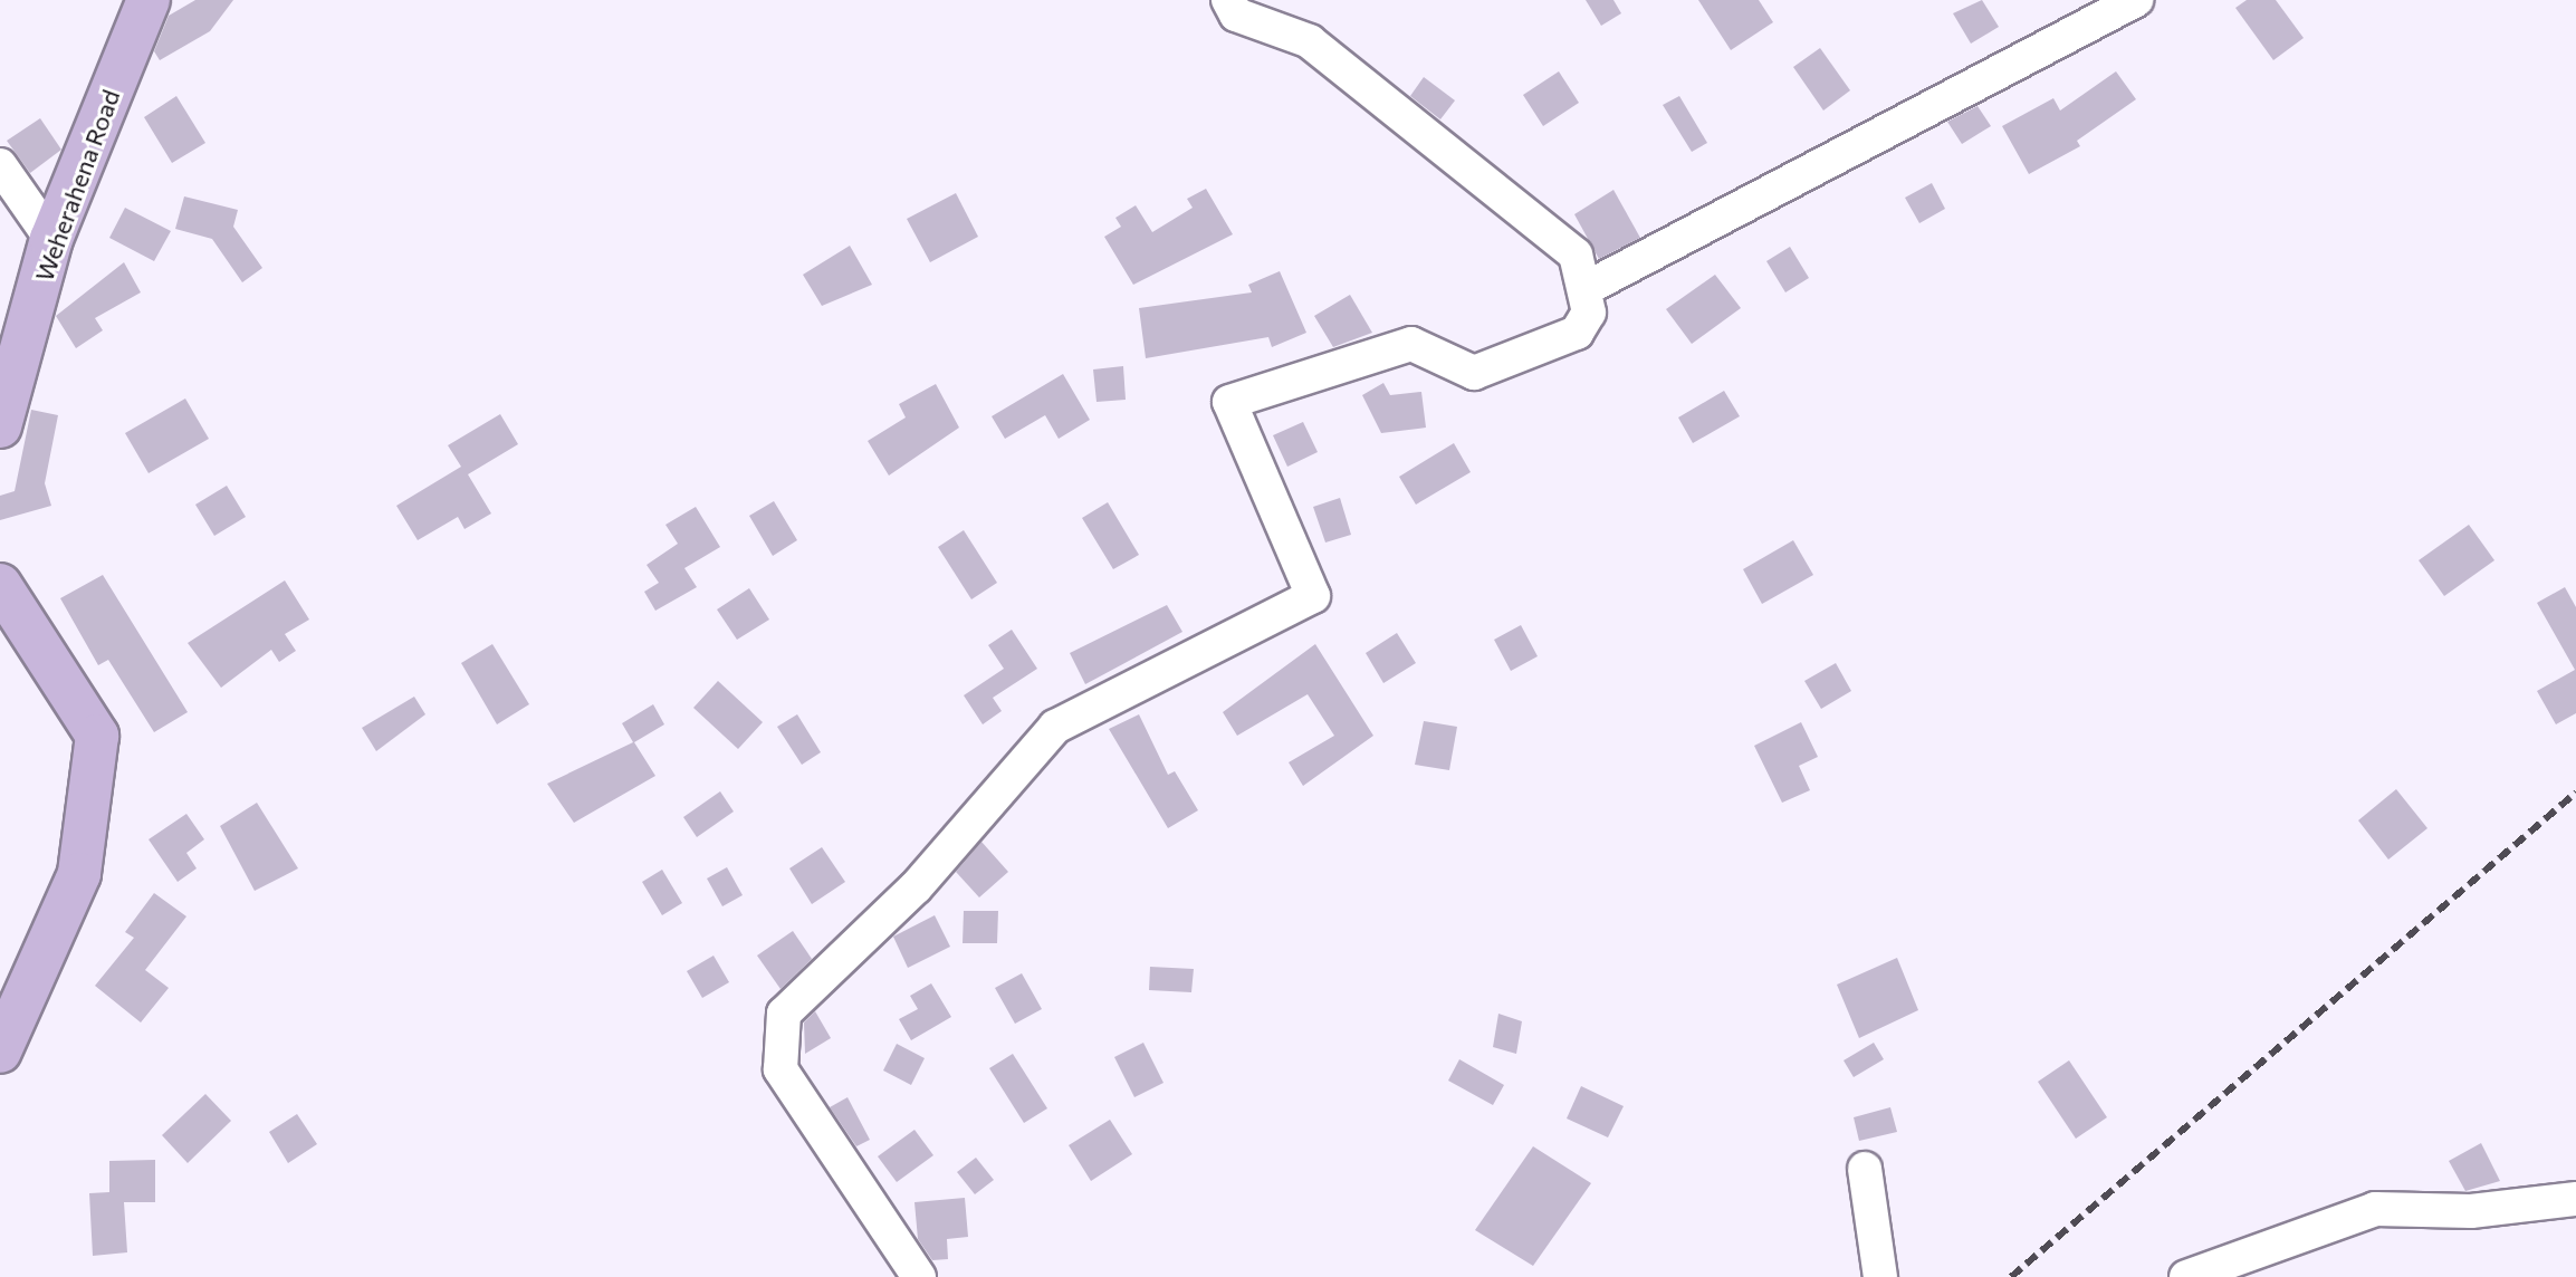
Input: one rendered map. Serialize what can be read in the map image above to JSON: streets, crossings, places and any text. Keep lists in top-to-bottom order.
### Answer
{
  "streets": {
    "main road": ["Weherahena Road"]
  }
}
